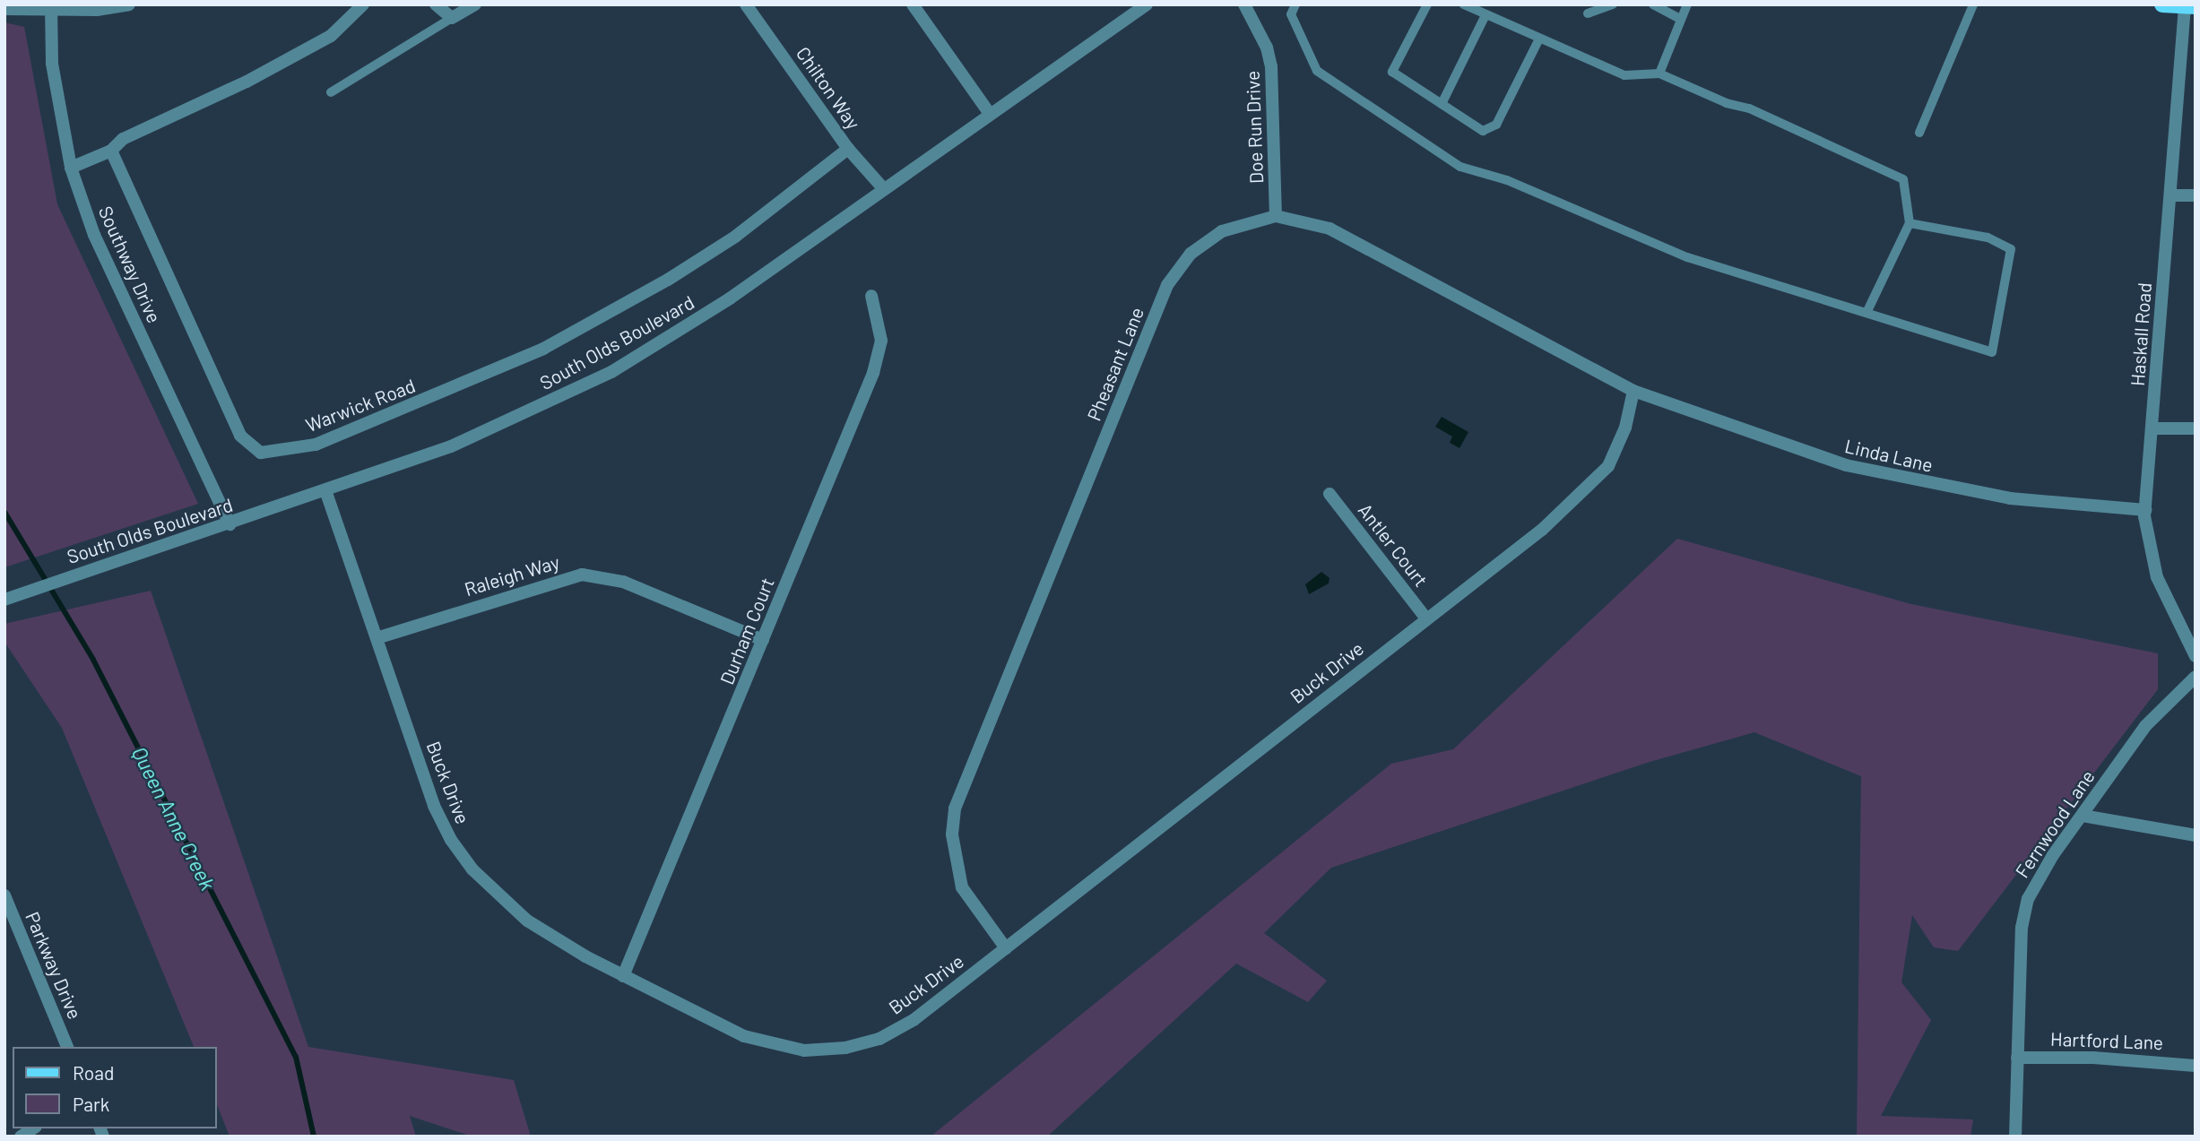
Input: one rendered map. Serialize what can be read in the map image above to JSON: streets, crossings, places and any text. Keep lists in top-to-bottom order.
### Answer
{
  "streets": {
    "street": [
      "Chilton Way",
      "Doe Run Drive",
      "Southway Drive",
      "Haskall Road",
      "South Olds Boulevard",
      "Pheasant Lane",
      "Warwick Road",
      "Linda Lane",
      "Antler Court",
      "Raleigh Way",
      "Durham Court",
      "Buck Drive",
      "Fernwood Lane",
      "Parkway Drive",
      "Hartford Lane"
    ]
  },
  "crossings": [
    ["Chilton Way", "South Olds Boulevard"],
    ["Chilton Way", "Warwick Road"],
    ["Doe Run Drive", "Pheasant Lane"],
    ["Southway Drive", "South Olds Boulevard"],
    ["Haskall Road", "Linda Lane"],
    ["South Olds Boulevard", "Buck Drive"],
    ["Pheasant Lane", "Linda Lane"],
    ["Pheasant Lane", "Buck Drive"],
    ["Linda Lane", "Buck Drive"],
    ["Antler Court", "Buck Drive"],
    ["Raleigh Way", "Durham Court"],
    ["Raleigh Way", "Buck Drive"],
    ["Durham Court", "Buck Drive"],
    ["Fernwood Lane", "Hartford Lane"]
  ],
  "water": ["Queen Anne Creek"],
  "legend": ["Road", "Park"]
}
